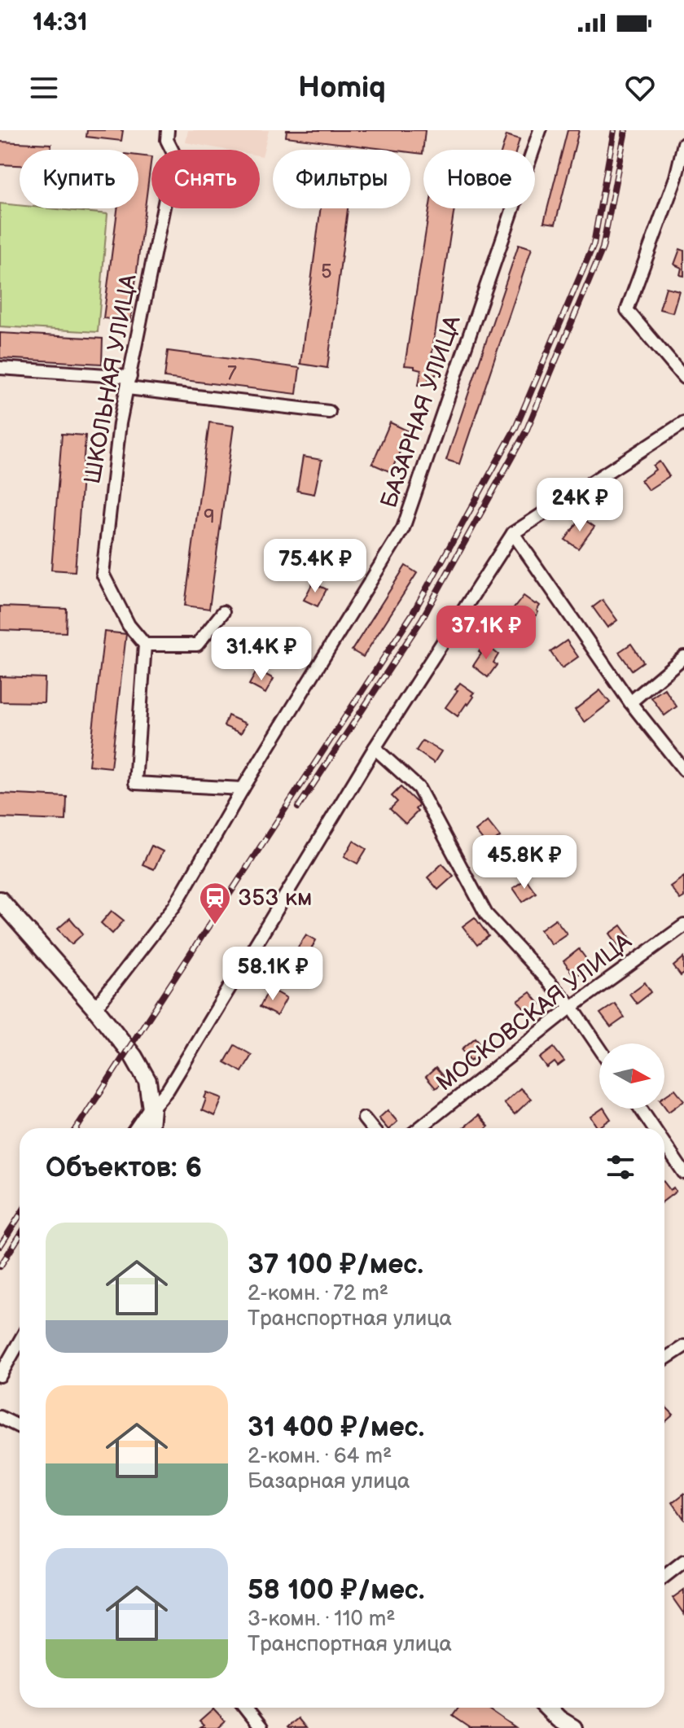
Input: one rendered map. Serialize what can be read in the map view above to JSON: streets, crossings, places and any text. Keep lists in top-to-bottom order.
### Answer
{
  "streets": {
    "street": ["ШКОЛЬНАЯ УЛИЦА", "БАЗАРНАЯ УЛИЦА", "МОСКОВСКАЯ УЛИЦА"]
  },
  "places": {
    "station": ["353 км"]
  },
  "house_numbers": ["5", "7", "9"],
  "north": "right",
  "page": {
    "status": "14:31",
    "header": "Homiq",
    "chip": [
      "Купить",
      "Снять",
      "Фильтры",
      "Новое"
    ],
    "price": [
      "24K ₽",
      "75.4K ₽",
      "37.1K ₽",
      "31.4K ₽",
      "45.8K ₽",
      "58.1K ₽"
    ],
    "heading": "Объектов: 6",
    "list": [
      {
        "name": "37 100 ₽/мес.",
        "note": "2-комн. · 72 m² · Транспортная улица"
      },
      {
        "name": "31 400 ₽/мес.",
        "note": "2-комн. · 64 m² · Базарная улица"
      },
      {
        "name": "58 100 ₽/мес.",
        "note": "3-комн. · 110 m² · Транспортная улица"
      }
    ]
  }
}
